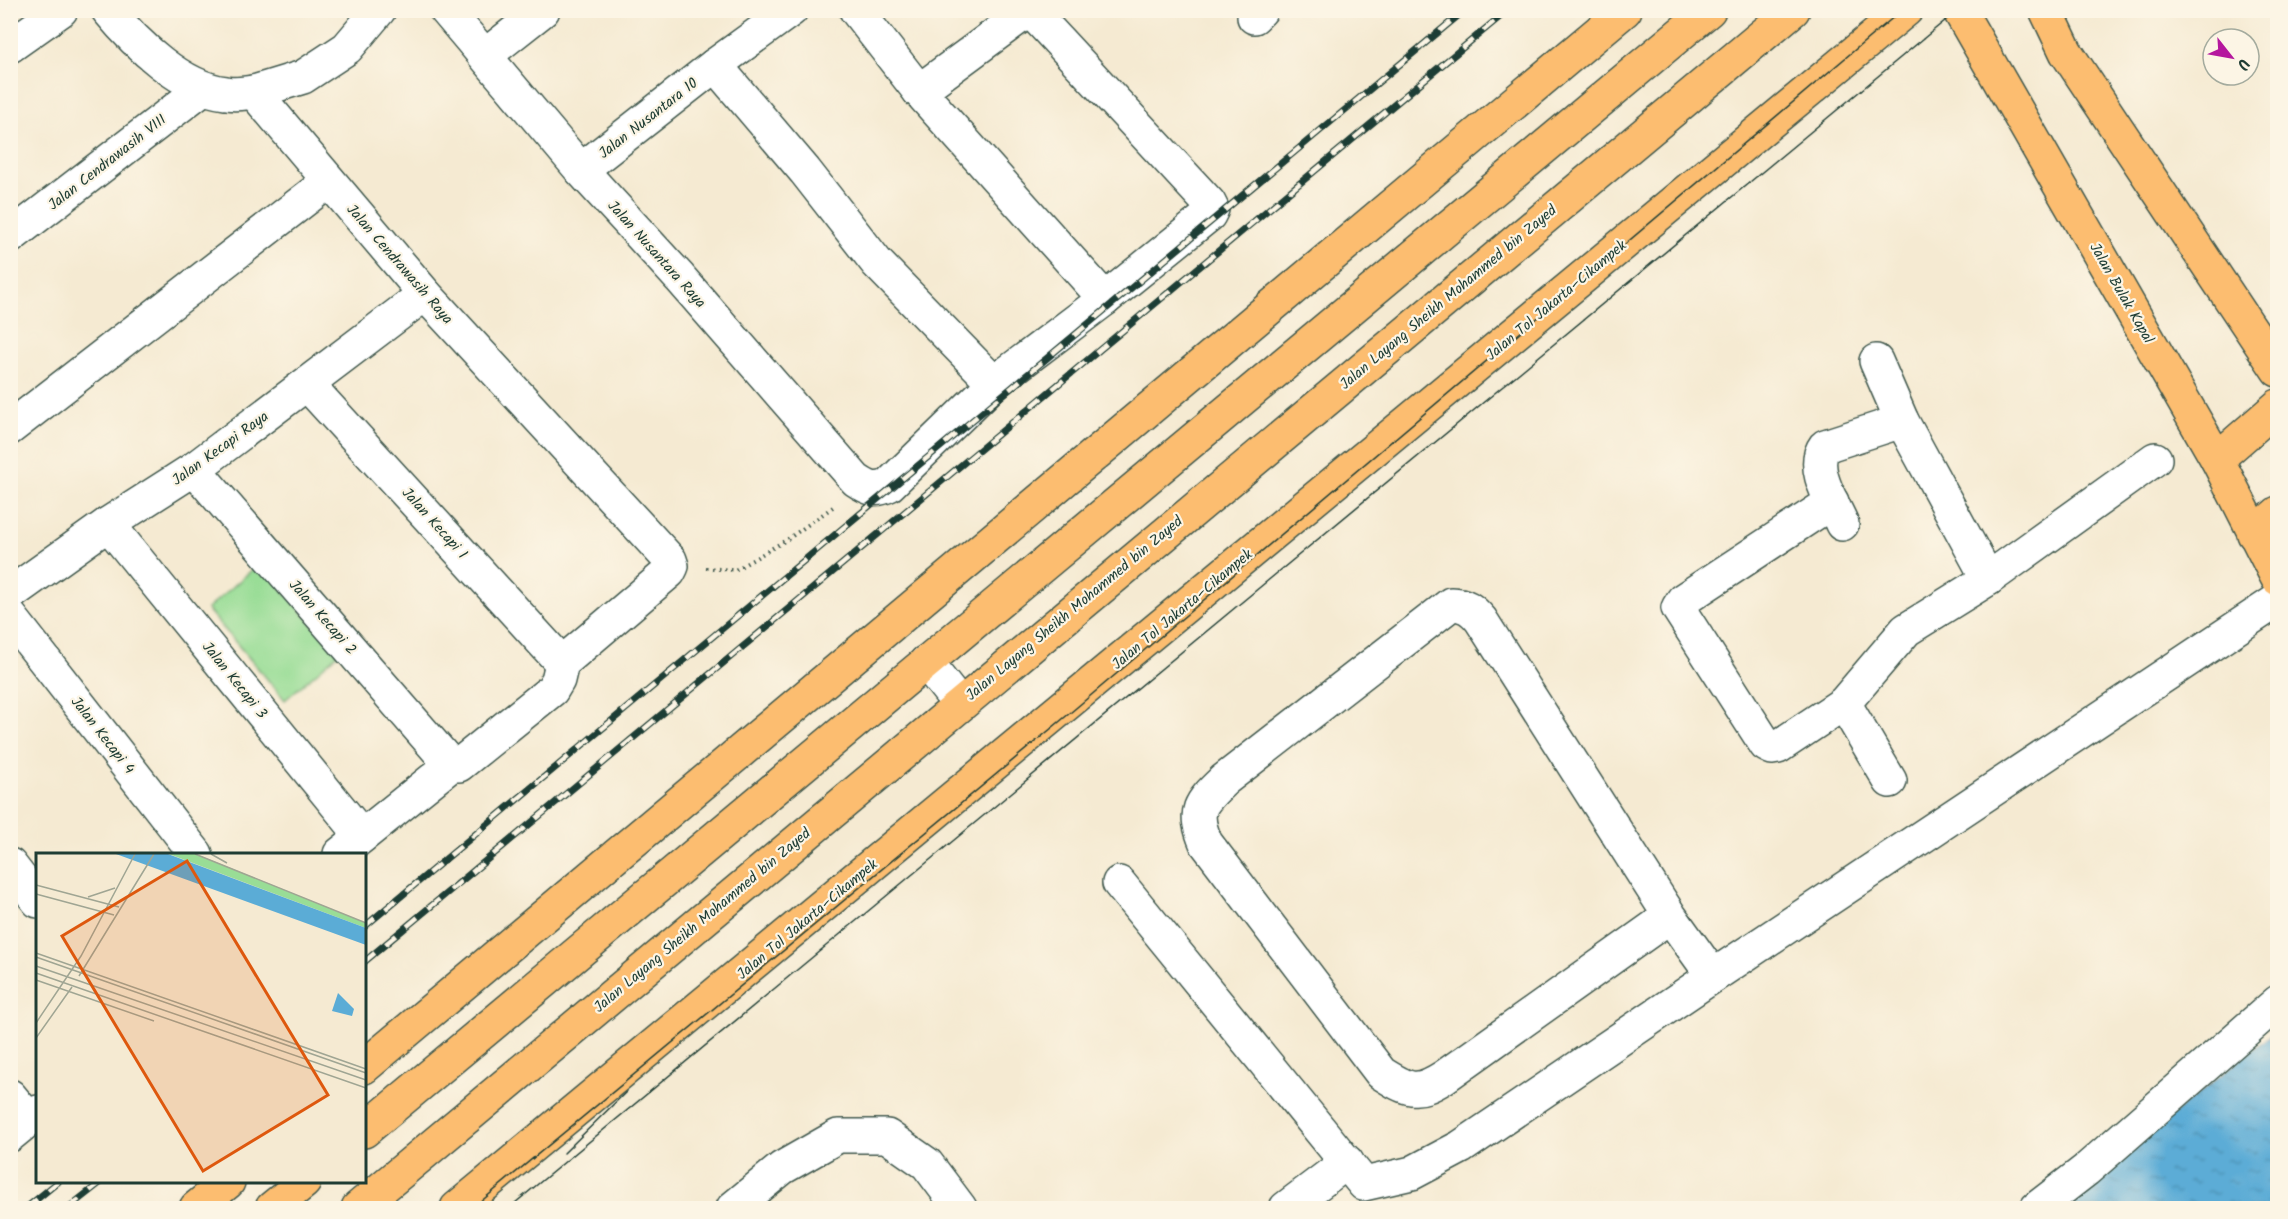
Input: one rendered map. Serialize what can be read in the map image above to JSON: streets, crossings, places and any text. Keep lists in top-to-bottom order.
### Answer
{
  "streets": {
    "main road": ["Jalan Bulak Kapal", "Jalan Layang Sheikh Mohammed bin Zayed", "Jalan Tol Jakarta–Cikampek"],
    "street": [
      "Jalan Nusantara 10",
      "Jalan Cendrawasih VIII",
      "Jalan Nusantara Raya",
      "Jalan Cendrawasih Raya",
      "Jalan Kecapi Raya",
      "Jalan Kecapi 1",
      "Jalan Kecapi 2",
      "Jalan Kecapi 3",
      "Jalan Kecapi 4"
    ]
  },
  "crossings": [
    ["Jalan Nusantara 10", "Jalan Nusantara Raya"],
    ["Jalan Cendrawasih Raya", "Jalan Kecapi Raya"],
    ["Jalan Kecapi Raya", "Jalan Kecapi 1"],
    ["Jalan Kecapi Raya", "Jalan Kecapi 2"],
    ["Jalan Kecapi Raya", "Jalan Kecapi 3"]
  ],
  "north": "bottom right"
}
